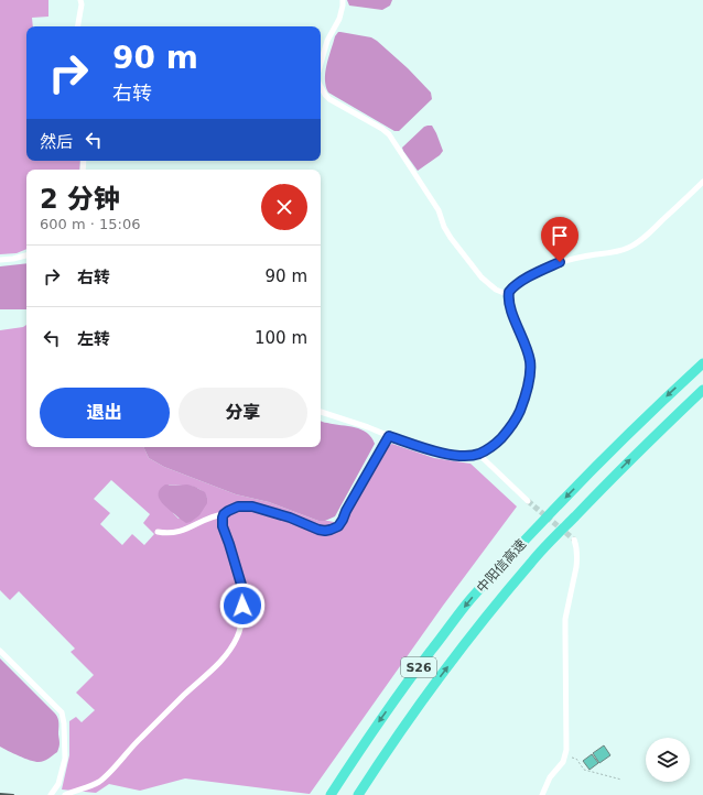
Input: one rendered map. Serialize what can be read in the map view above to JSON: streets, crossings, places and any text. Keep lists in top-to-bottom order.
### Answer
{
  "streets": {
    "highway": ["中阳信高速", "S26"]
  },
  "page": {
    "turn": ["90 m", "右转"],
    "then": "然后",
    "heading": ["2 分钟", "600 m · 15:06"],
    "list": [
      {
        "name": "右转",
        "value": "90 m"
      },
      {
        "name": "左转",
        "value": "100 m"
      }
    ],
    "buttons": ["退出", "分享"]
  }
}
